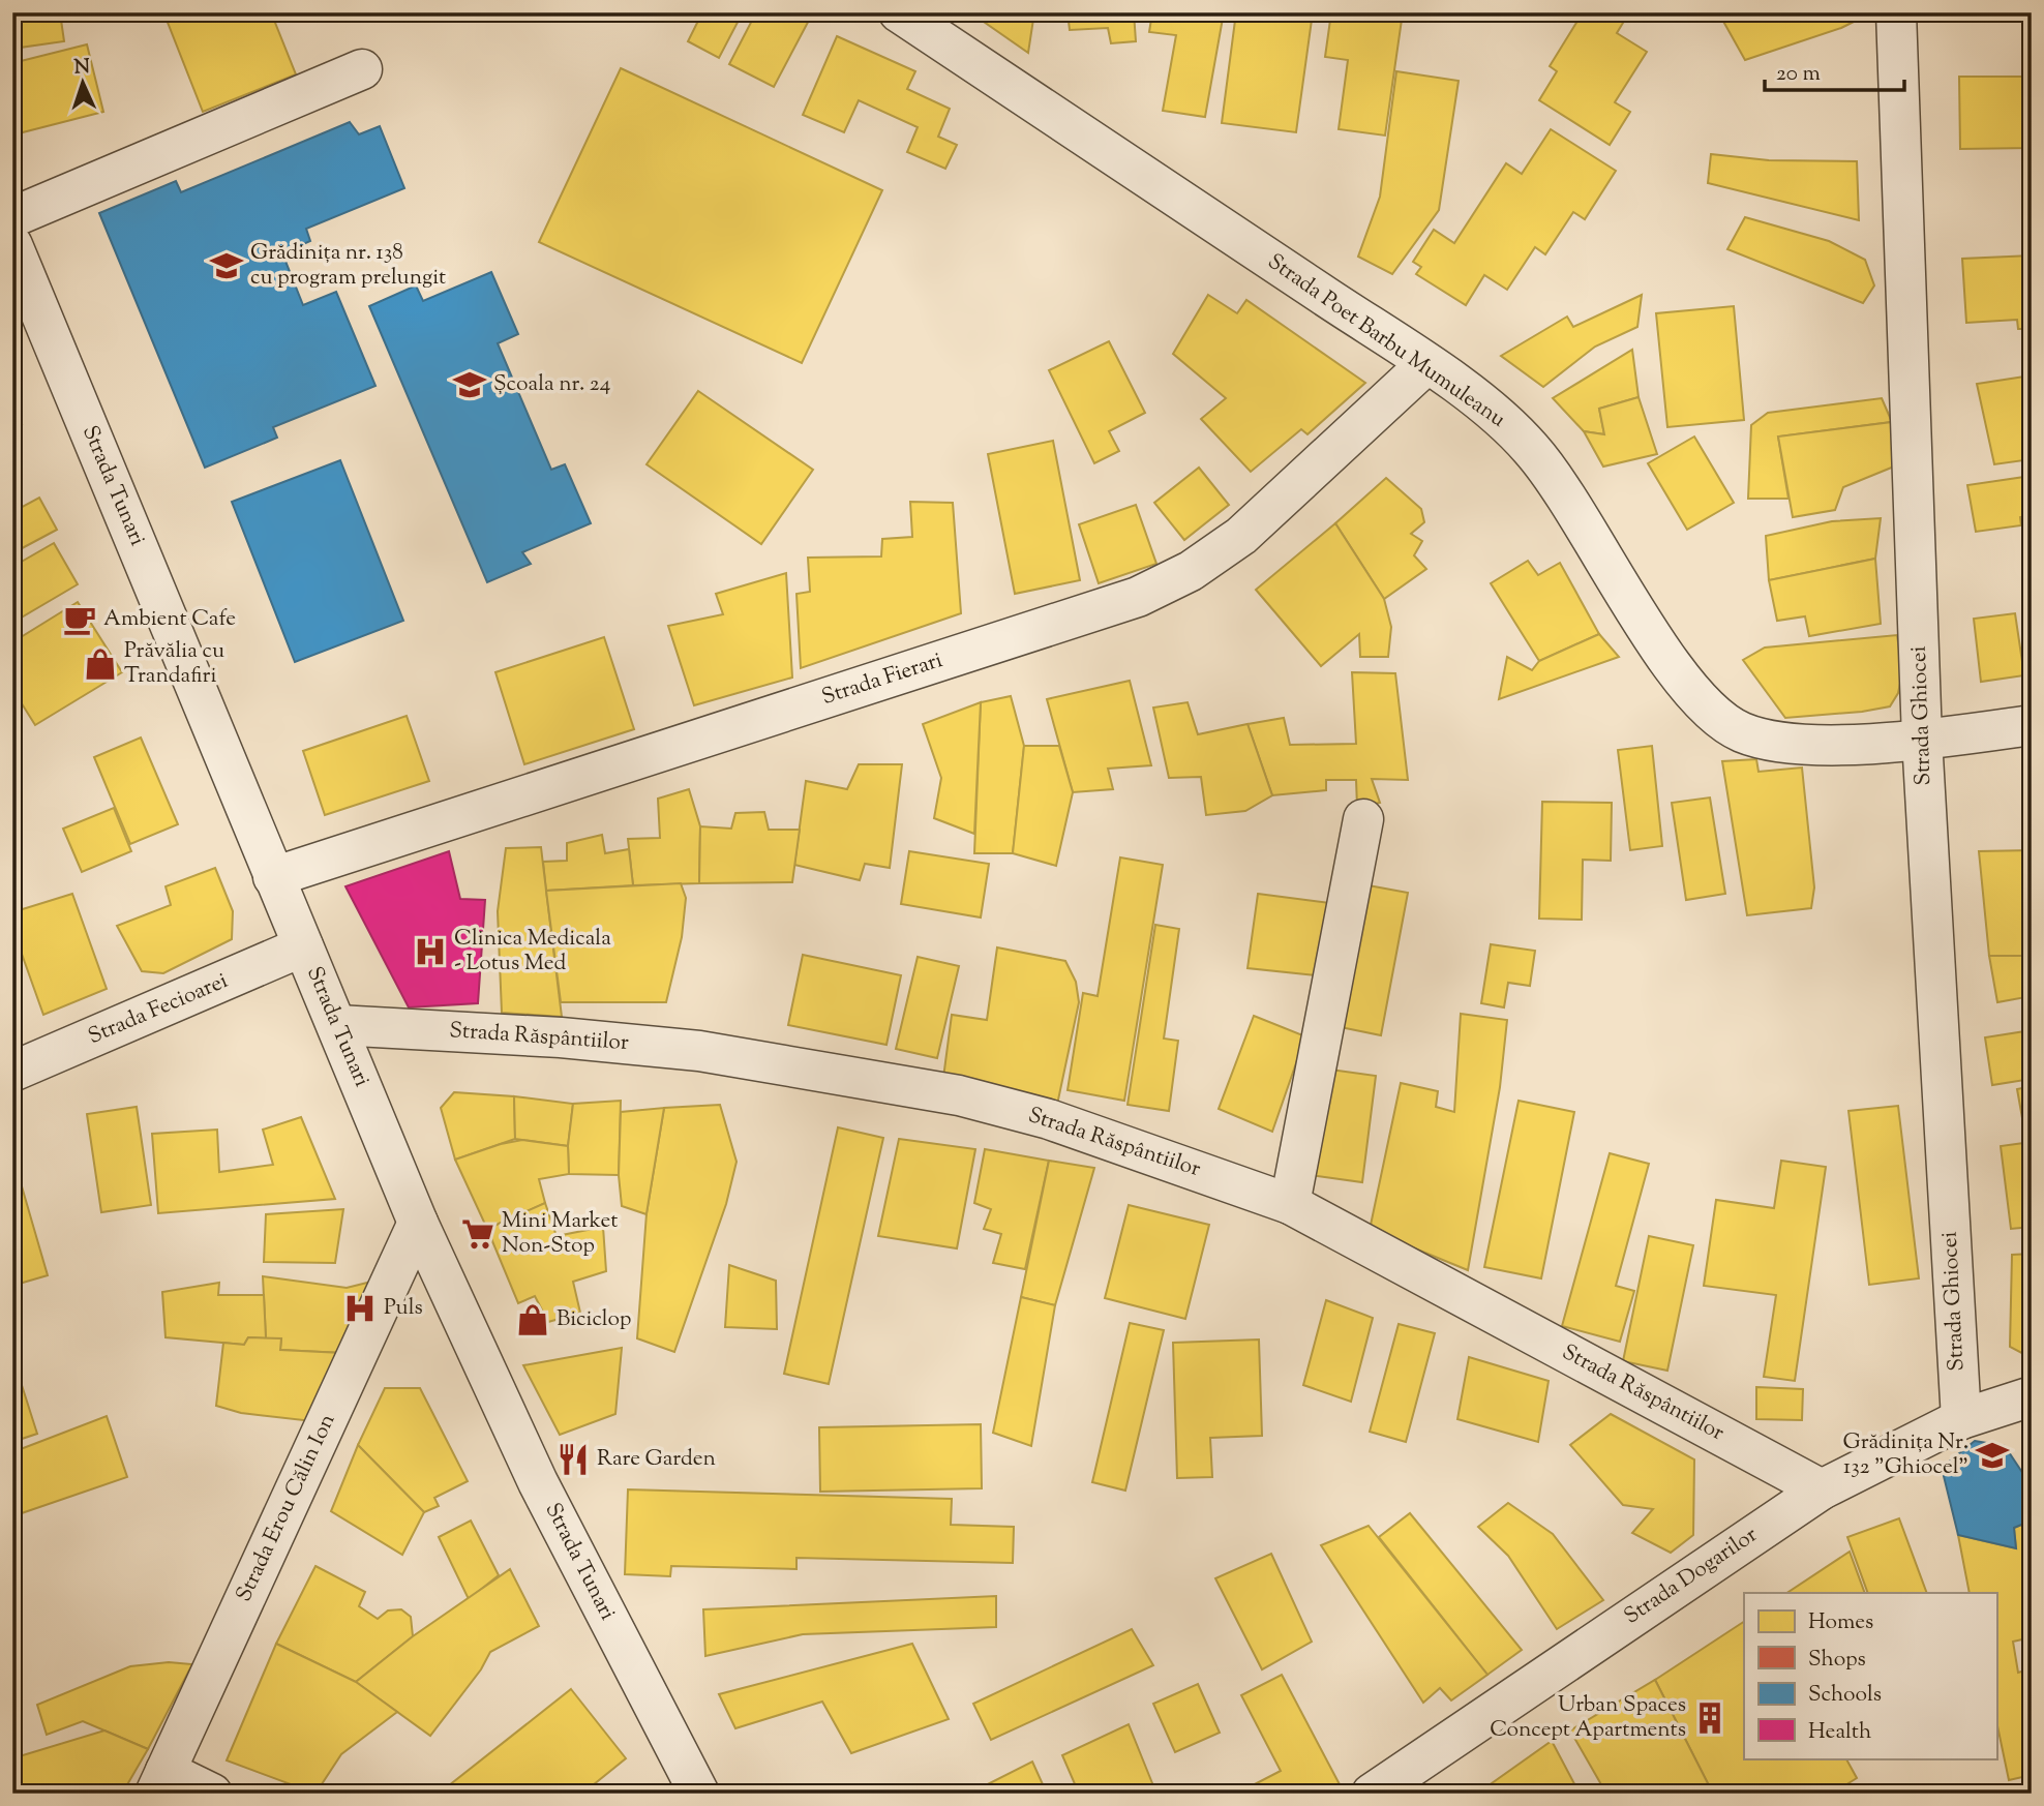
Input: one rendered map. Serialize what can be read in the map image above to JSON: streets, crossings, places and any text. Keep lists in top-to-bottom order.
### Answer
{
  "streets": {
    "street": [
      "Strada Poet Barbu Mumuleanu",
      "Strada Tunari",
      "Strada Fierari",
      "Strada Ghiocei",
      "Strada Fecioarei",
      "Strada Răspântiilor",
      "Strada Erou Călin Ion",
      "Strada Dogarilor"
    ]
  },
  "crossings": [
    ["Strada Poet Barbu Mumuleanu", "Strada Fierari"],
    ["Strada Poet Barbu Mumuleanu", "Strada Ghiocei"],
    ["Strada Tunari", "Strada Fierari"],
    ["Strada Tunari", "Strada Fecioarei"],
    ["Strada Tunari", "Strada Răspântiilor"],
    ["Strada Tunari", "Strada Erou Călin Ion"],
    ["Strada Ghiocei", "Strada Dogarilor"],
    ["Strada Răspântiilor", "Strada Dogarilor"]
  ],
  "places": {
    "school or university": ["Grădinița nr. 138 cu program prelungit", "Școala nr. 24", "Grădinița Nr. 132 \"Ghiocel\""],
    "cafe": ["Ambient Cafe"],
    "shop": ["Prăvălia cu Trandafiri", "Biciclop"],
    "hospital": ["Clinica Medicala - Lotus Med", "Puls"],
    "supermarket": ["Mini Market Non-Stop"],
    "restaurant": ["Rare Garden"],
    "building": ["Urban Spaces Concept Apartments"]
  },
  "legend": [
    "Homes",
    "Shops",
    "Schools",
    "Health"
  ],
  "scale_bar": "20 m",
  "north": "top"
}
